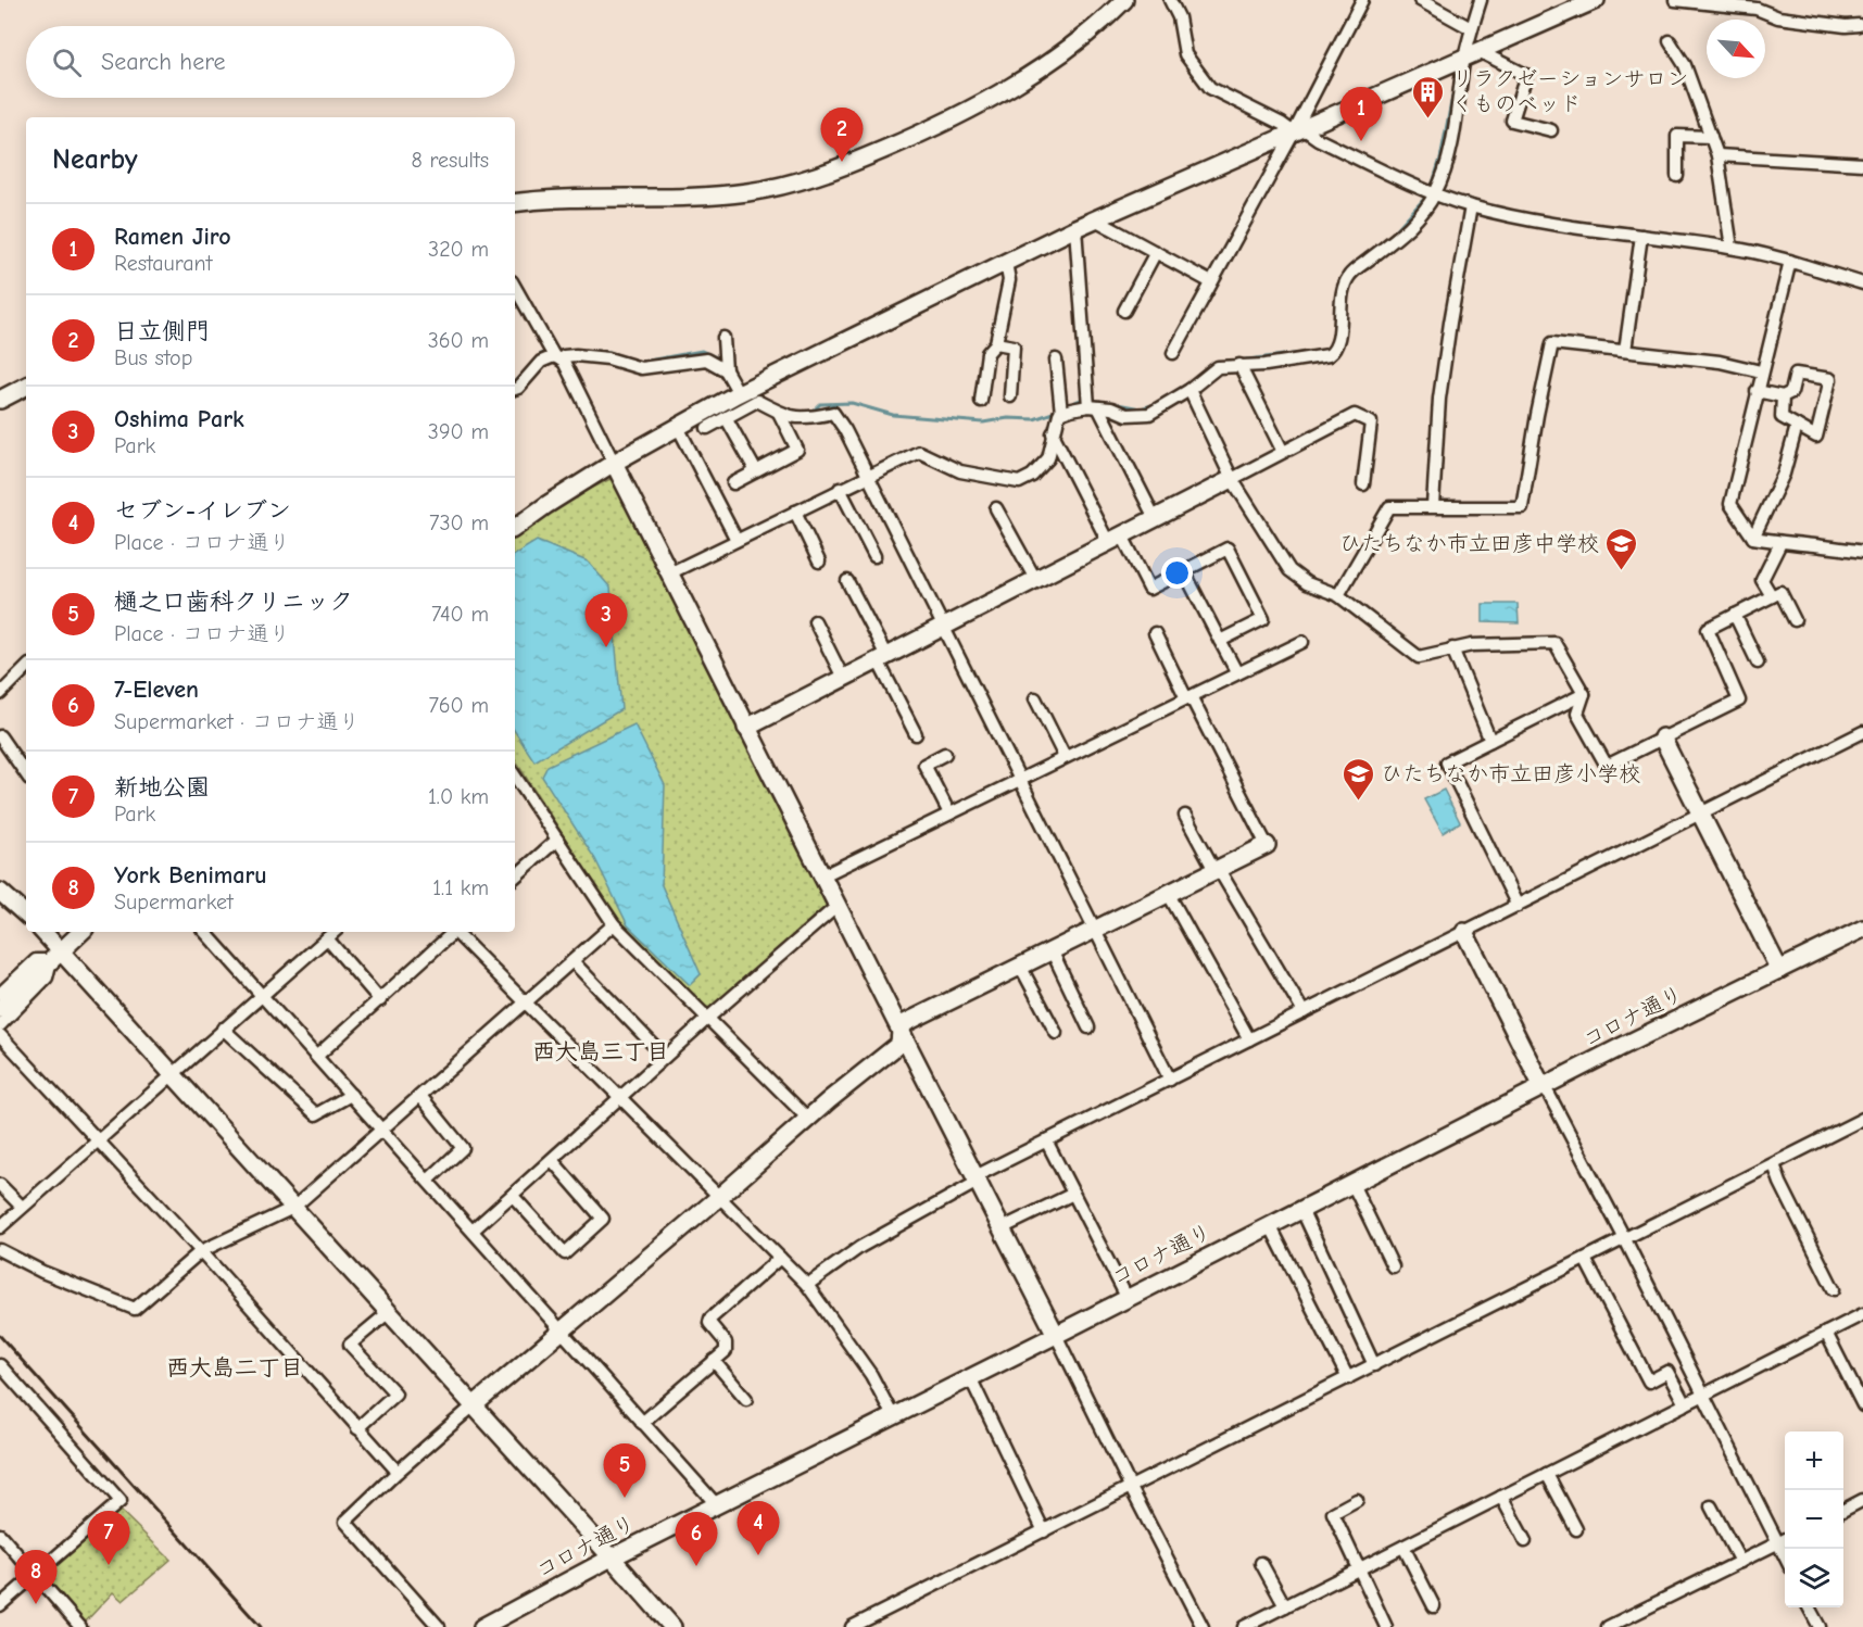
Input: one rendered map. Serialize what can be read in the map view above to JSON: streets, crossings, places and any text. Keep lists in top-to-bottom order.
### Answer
{
  "streets": {
    "street": ["コロナ通り"]
  },
  "districts": ["西大島三丁目", "西大島二丁目"],
  "places": {
    "building": ["リラクゼーションサロン くものベッド"],
    "school or university": ["ひたちなか市立田彦中学校", "ひたちなか市立田彦小学校"]
  },
  "north": "bottom right",
  "page": {
    "search": "Search here",
    "pins": [
      "1",
      "2",
      "3",
      "5",
      "4",
      "7",
      "6",
      "8"
    ],
    "heading": ["Nearby", "8 results"],
    "list": [
      {
        "mark": "1",
        "name": "Ramen Jiro",
        "note": "Restaurant",
        "value": "320 m"
      },
      {
        "mark": "2",
        "name": "日立側門",
        "note": "Bus stop",
        "value": "360 m"
      },
      {
        "mark": "3",
        "name": "Oshima Park",
        "note": "Park",
        "value": "390 m"
      },
      {
        "mark": "4",
        "name": "セブン-イレブン",
        "note": "Place · コロナ通り",
        "value": "730 m"
      },
      {
        "mark": "5",
        "name": "樋之口歯科クリニック",
        "note": "Place · コロナ通り",
        "value": "740 m"
      },
      {
        "mark": "6",
        "name": "7-Eleven",
        "note": "Supermarket · コロナ通り",
        "value": "760 m"
      },
      {
        "mark": "7",
        "name": "新地公園",
        "note": "Park",
        "value": "1.0 km"
      },
      {
        "mark": "8",
        "name": "York Benimaru",
        "note": "Supermarket",
        "value": "1.1 km"
      }
    ],
    "map_buttons": ["+", "−"]
  }
}
